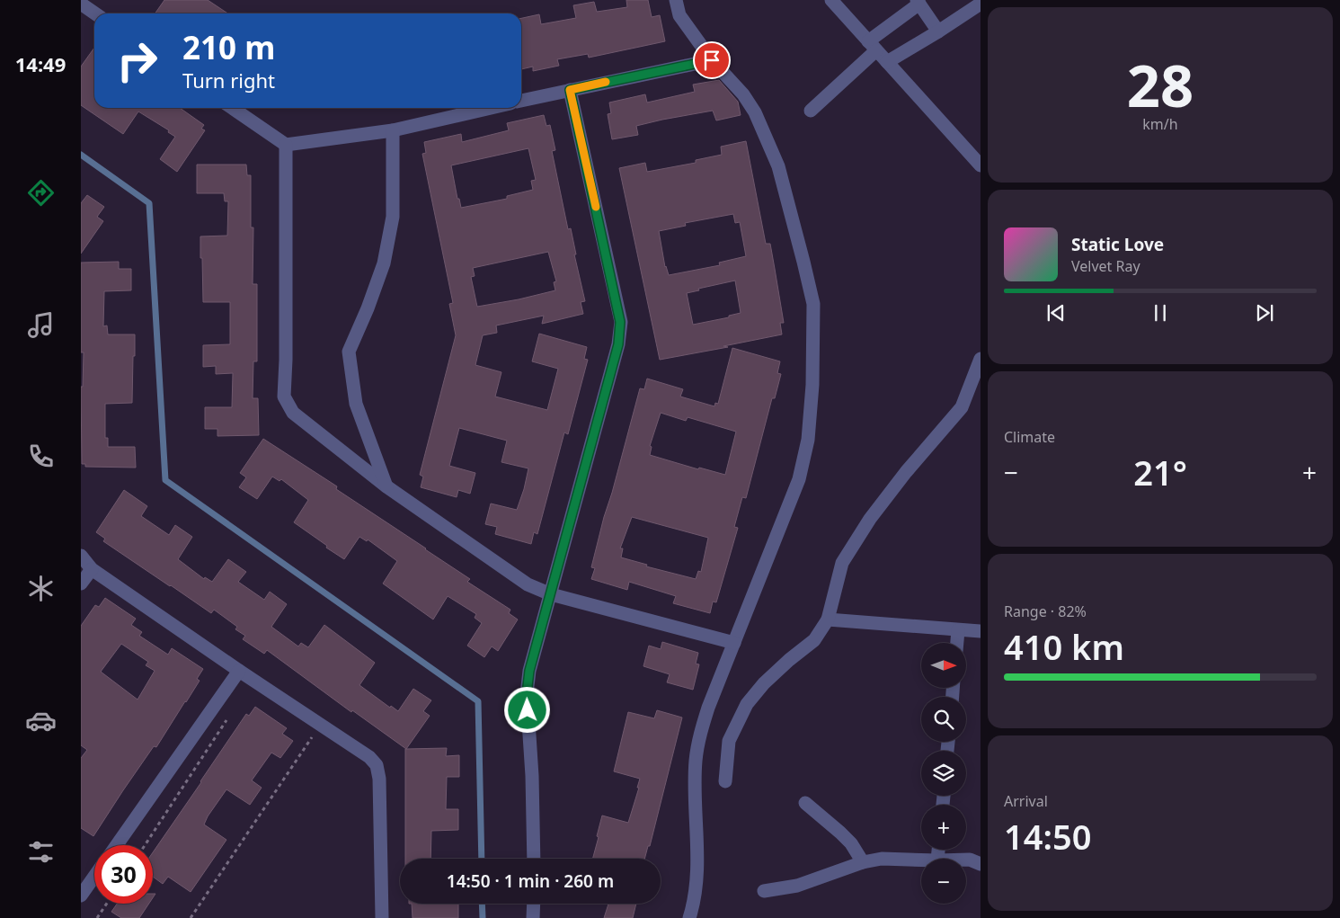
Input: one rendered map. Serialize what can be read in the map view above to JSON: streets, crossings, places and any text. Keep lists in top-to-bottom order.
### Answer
{
  "north": "right",
  "page": {
    "tabs": "14:49",
    "tile": [
      ["28", "km/h"],
      "Climate",
      ["Range · 82%", "410 km"],
      ["Arrival", "14:50"]
    ],
    "turn": ["210 m", "Turn right"],
    "song": ["Static Love", "Velvet Ray"],
    "heat": ["−", "21°", "+"],
    "map_buttons": ["+", "−"],
    "limit": "30",
    "trip": "14:50 · 1 min · 260 m"
  }
}
